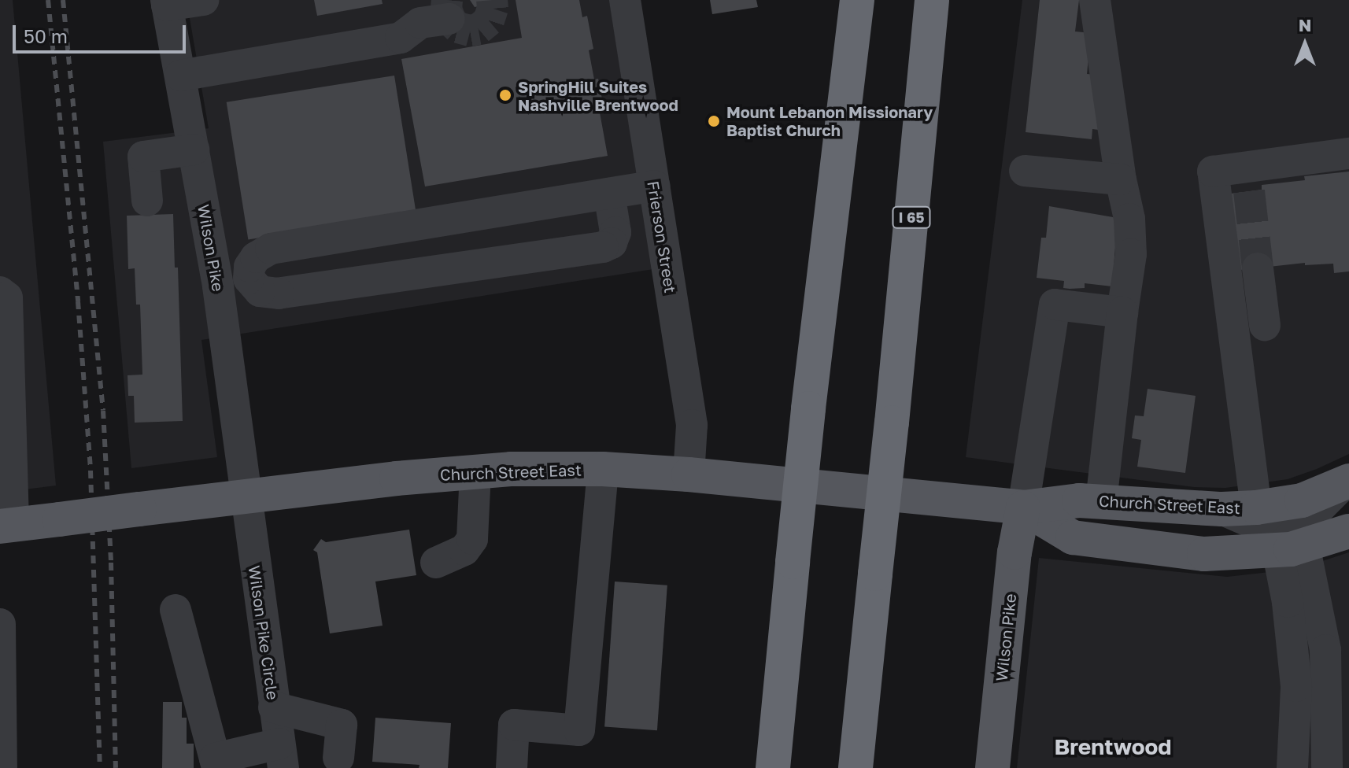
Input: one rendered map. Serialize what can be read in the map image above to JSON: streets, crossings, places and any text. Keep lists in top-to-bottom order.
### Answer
{
  "streets": {
    "highway": ["I 65"],
    "main road": ["Wilson Pike", "Church Street East"],
    "street": ["Frierson Street", "Wilson Pike Circle"]
  },
  "crossings": [
    ["Frierson Street", "Church Street East"],
    ["Wilson Pike", "Church Street East"],
    ["Wilson Pike", "Wilson Pike Circle"],
    ["Church Street East", "Wilson Pike Circle"]
  ],
  "districts": ["Brentwood"],
  "places": ["SpringHill Suites Nashville Brentwood", "Mount Lebanon Missionary Baptist Church"],
  "scale_bar": "50 m",
  "north": "top"
}
